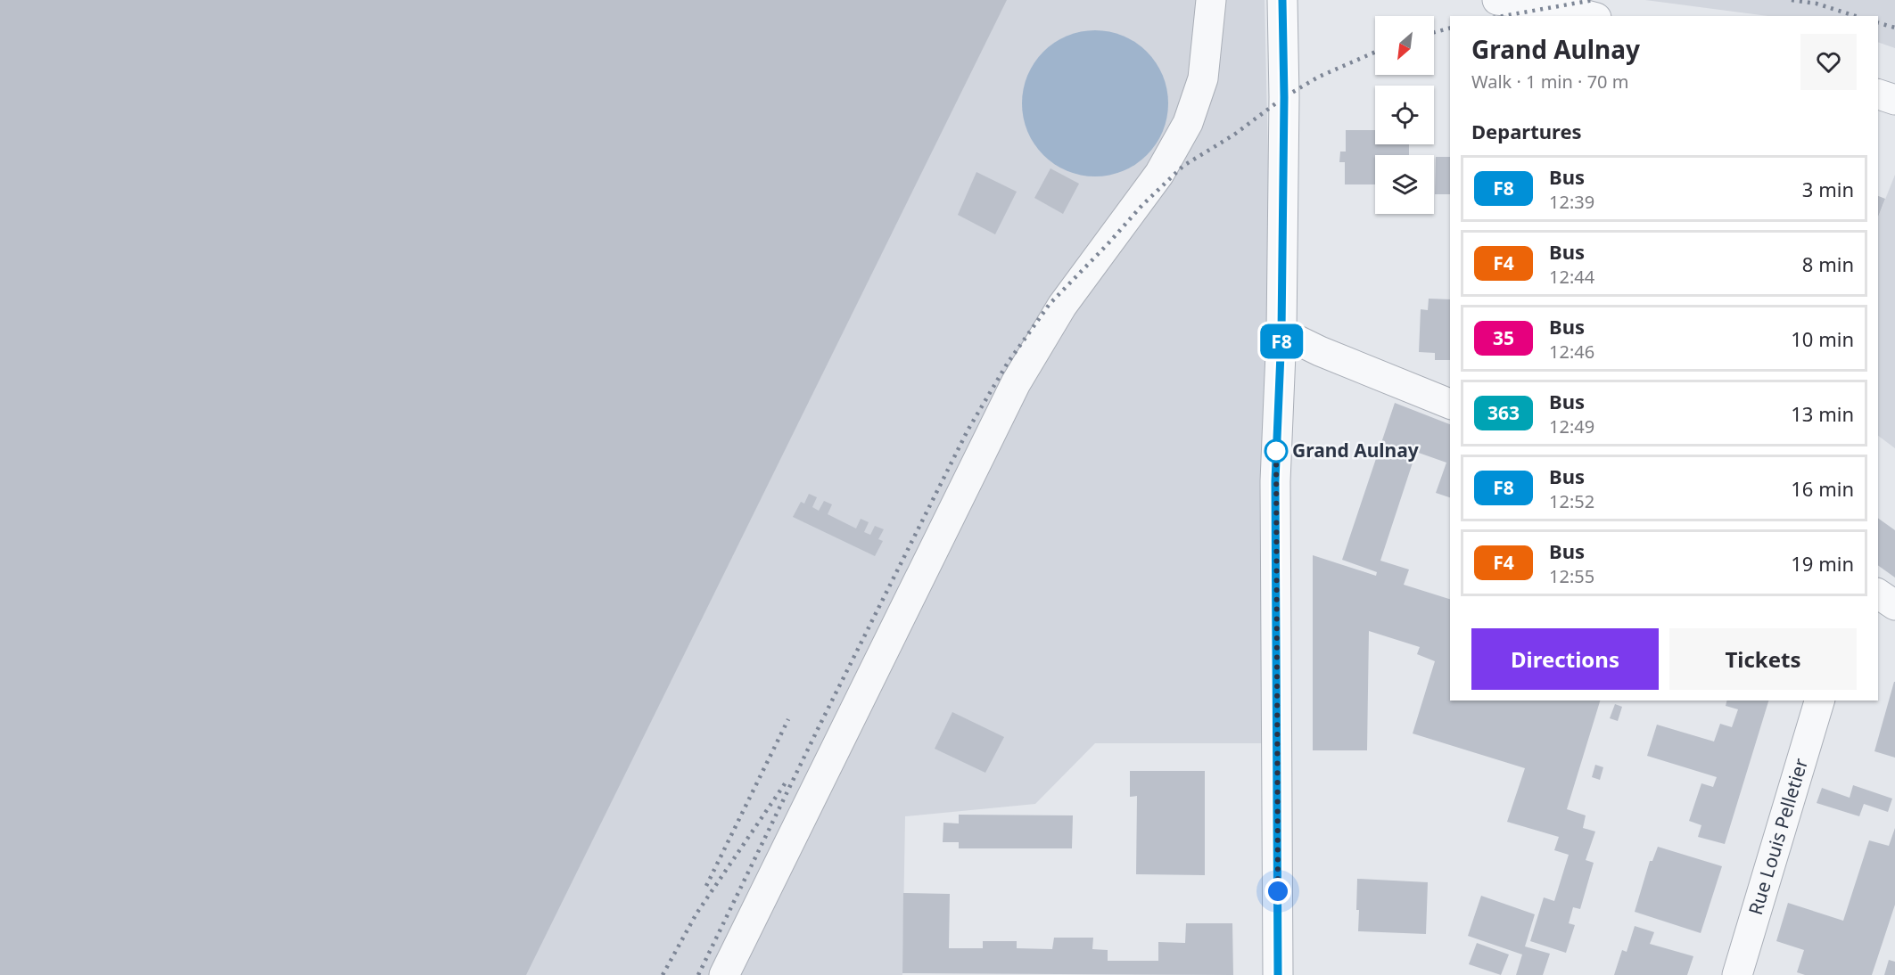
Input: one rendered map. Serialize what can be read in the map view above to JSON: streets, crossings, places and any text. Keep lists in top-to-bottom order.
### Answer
{
  "streets": {
    "street": ["Rue Louis Pelletier"]
  },
  "places": ["Grand Aulnay"],
  "lines": ["bus line F8"],
  "north": "bottom left",
  "page": {
    "on_map": "F8",
    "heading": [
      ["Grand Aulnay", "Walk · 1 min · 70 m"],
      "Departures"
    ],
    "list": [
      {
        "mark": "F8",
        "name": "Bus",
        "note": "12:39",
        "value": "3 min"
      },
      {
        "mark": "F4",
        "name": "Bus",
        "note": "12:44",
        "value": "8 min"
      },
      {
        "mark": "35",
        "name": "Bus",
        "note": "12:46",
        "value": "10 min"
      },
      {
        "mark": "363",
        "name": "Bus",
        "note": "12:49",
        "value": "13 min"
      },
      {
        "mark": "F8",
        "name": "Bus",
        "note": "12:52",
        "value": "16 min"
      },
      {
        "mark": "F4",
        "name": "Bus",
        "note": "12:55",
        "value": "19 min"
      }
    ],
    "buttons": ["Directions", "Tickets"]
  }
}
